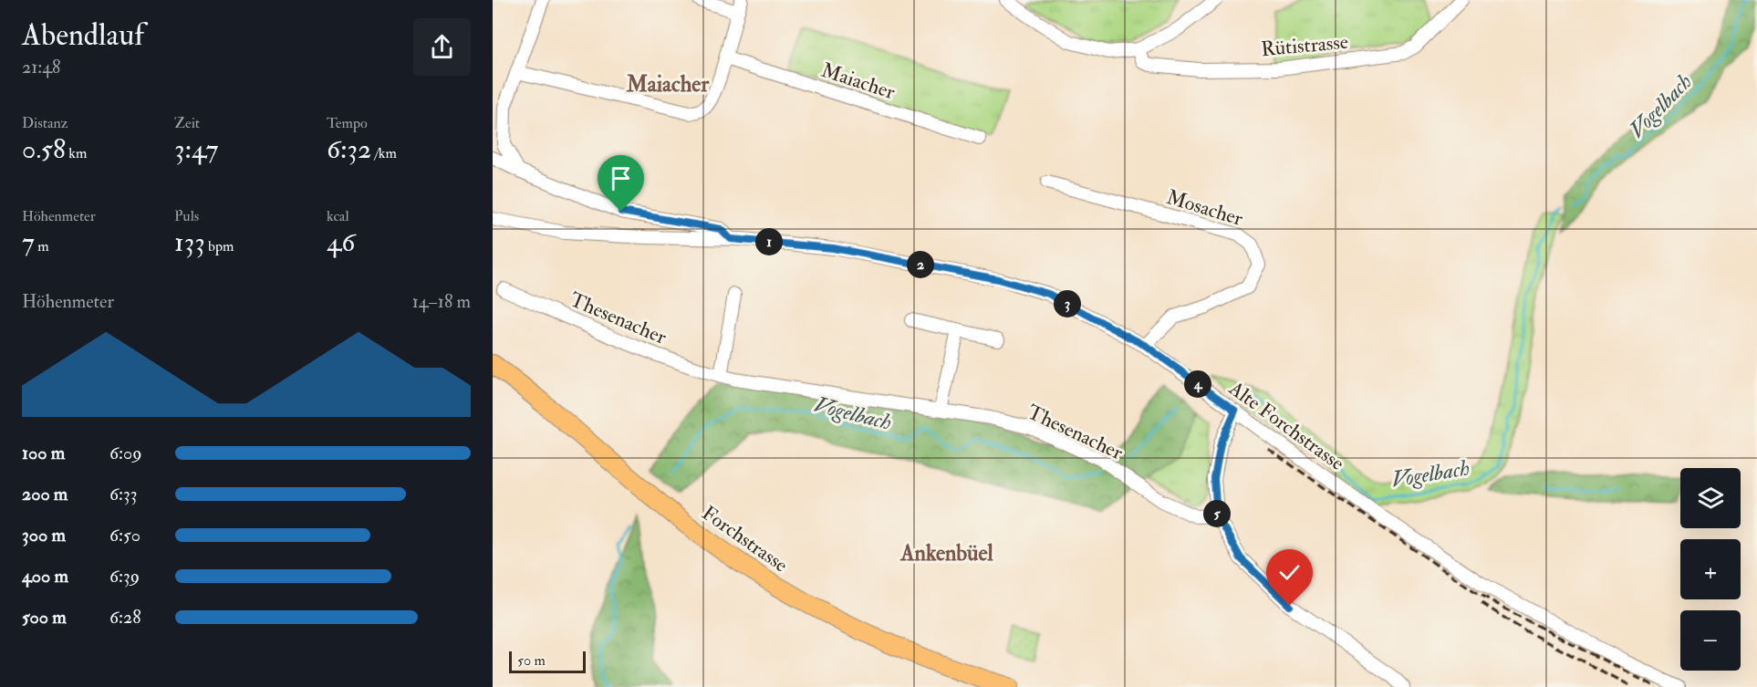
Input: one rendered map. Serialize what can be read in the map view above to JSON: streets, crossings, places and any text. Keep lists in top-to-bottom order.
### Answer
{
  "streets": {
    "highway": ["Forchstrasse"],
    "street": [
      "Rütistrasse",
      "Maiacher",
      "Mosacher",
      "Thesenacher",
      "Alte Forchstrasse"
    ]
  },
  "crossings": [
    ["Mosacher", "Alte Forchstrasse"]
  ],
  "districts": ["Maiacher", "Ankenbüel"],
  "water": ["Vogelbach"],
  "scale_bar": "50 m",
  "page": {
    "heading": ["Abendlauf", "21:48"],
    "stats": [
      ["Distanz", "0.58 km"],
      ["Zeit", "3:47"],
      ["Tempo", "6:32 /km"],
      ["Höhenmeter", "7 m"],
      ["Puls", "133 bpm"],
      ["kcal", "46"]
    ],
    "pins": [
      "1",
      "2",
      "3",
      "4",
      "5"
    ],
    "chart": ["Höhenmeter", "14–18 m"],
    "list": [
      {
        "name": "100 m",
        "note": "6:09"
      },
      {
        "name": "200 m",
        "note": "6:33"
      },
      {
        "name": "300 m",
        "note": "6:50"
      },
      {
        "name": "400 m",
        "note": "6:39"
      },
      {
        "name": "500 m",
        "note": "6:28"
      }
    ],
    "map_buttons": ["+", "−"],
    "scale": "50 m"
  }
}
